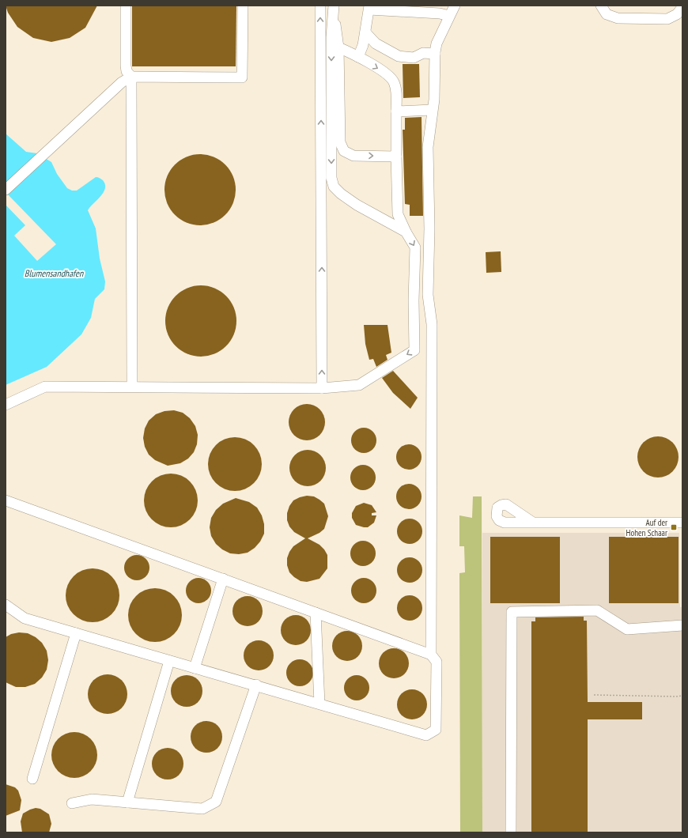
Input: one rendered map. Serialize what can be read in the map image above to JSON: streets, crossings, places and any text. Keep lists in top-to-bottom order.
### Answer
{
  "water": ["Blumensandhafen"],
  "places": {
    "transit": ["Auf der Hohen Schaar"]
  }
}
